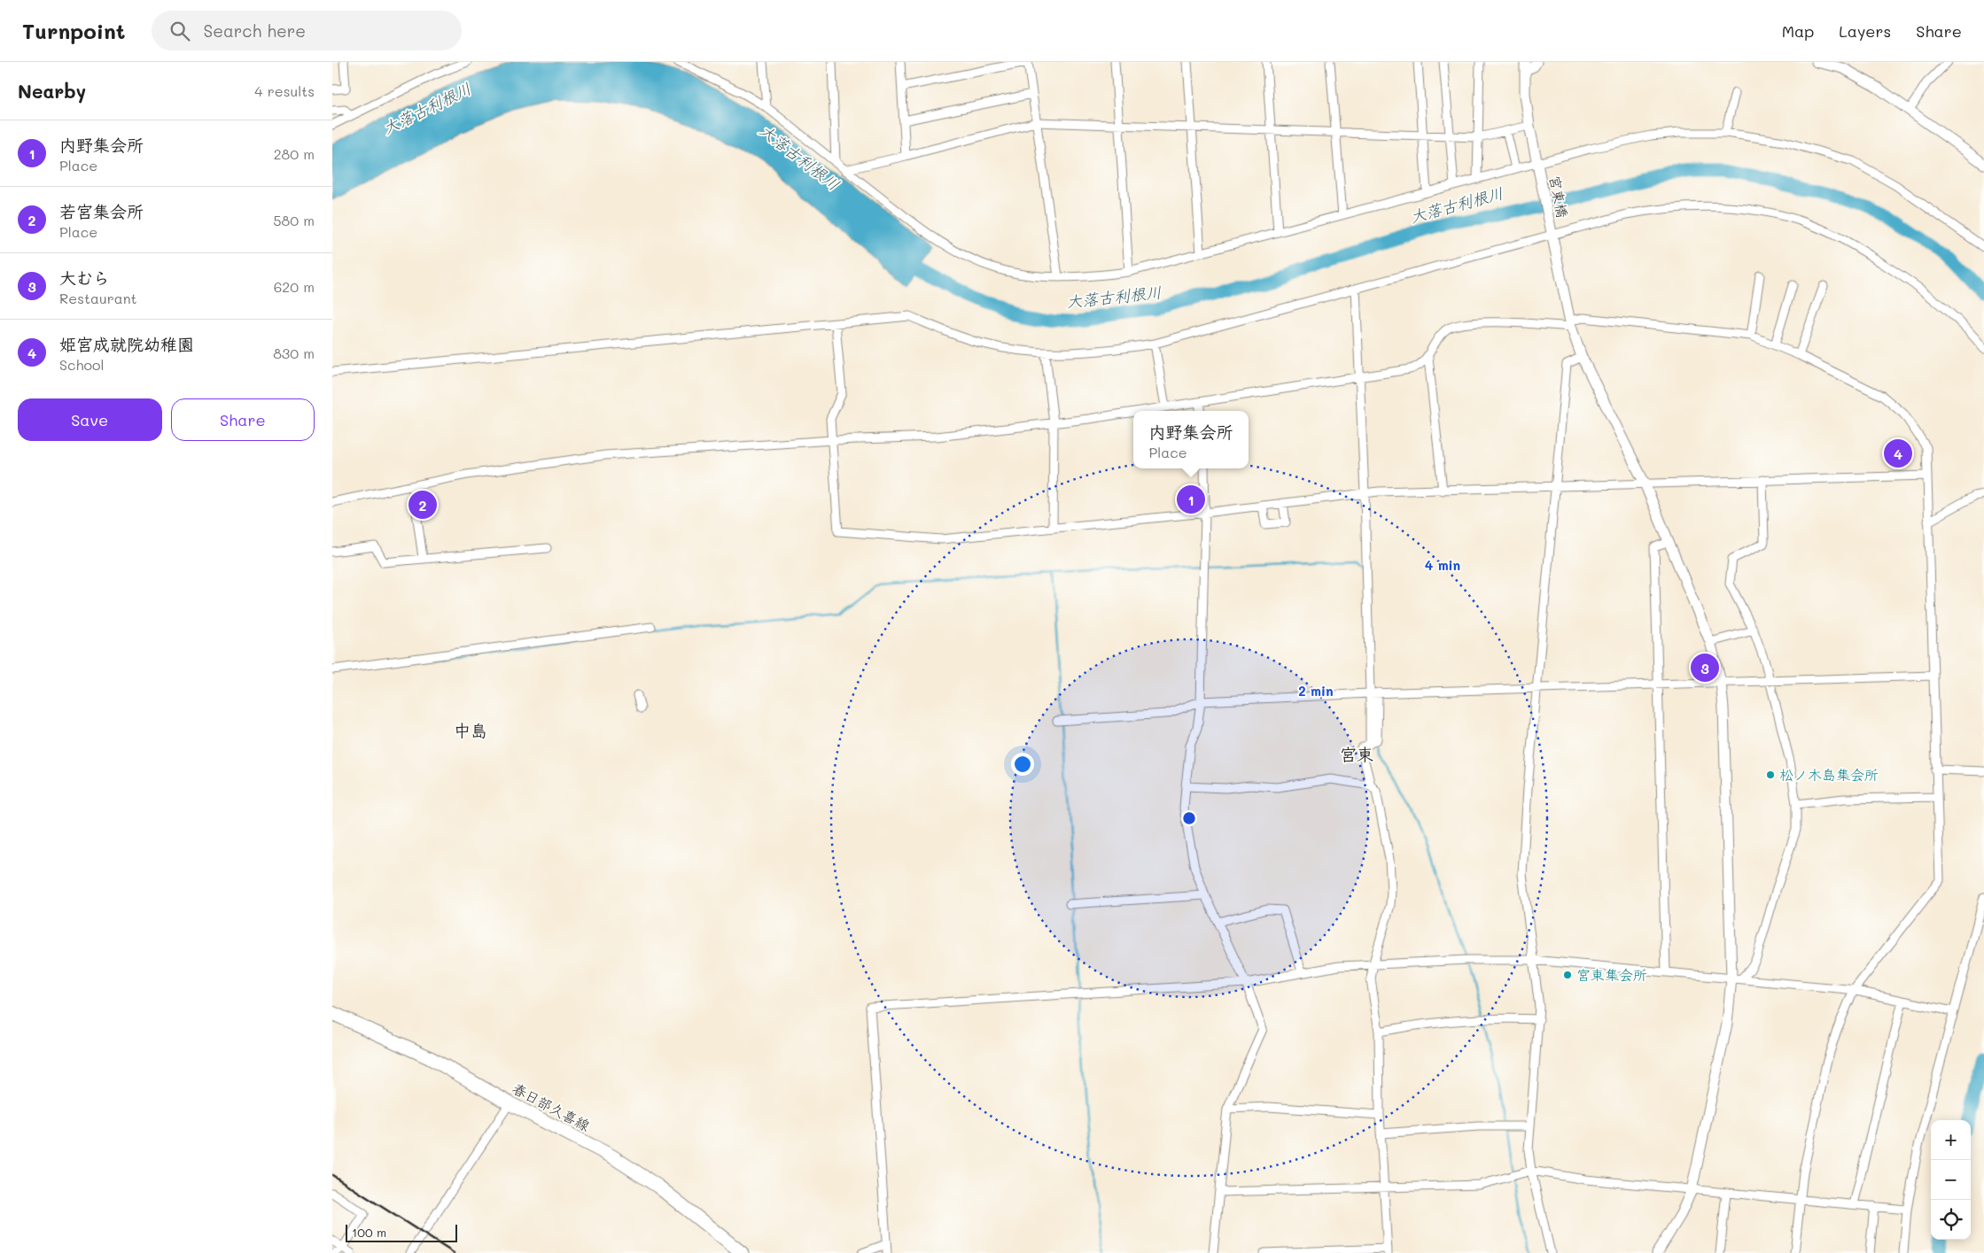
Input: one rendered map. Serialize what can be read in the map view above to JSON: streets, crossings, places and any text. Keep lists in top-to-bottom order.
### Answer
{
  "streets": {
    "main road": ["春日部久喜線"],
    "street": ["宮東橋"]
  },
  "districts": ["中島", "宮東"],
  "water": ["大落古利根川"],
  "places": ["松ノ木島集会所", "宮東集会所"],
  "scale_bar": "100 m",
  "page": {
    "header": "Turnpoint",
    "search": "Search here",
    "nav": ["Map", "Layers", "Share"],
    "heading": ["Nearby", "4 results"],
    "list": [
      {
        "mark": "1",
        "name": "内野集会所",
        "note": "Place",
        "value": "280 m"
      },
      {
        "mark": "2",
        "name": "若宮集会所",
        "note": "Place",
        "value": "580 m"
      },
      {
        "mark": "3",
        "name": "大むら",
        "note": "Restaurant",
        "value": "620 m"
      },
      {
        "mark": "4",
        "name": "姫宮成就院幼稚園",
        "note": "School",
        "value": "830 m"
      }
    ],
    "buttons": ["Save", "Share"],
    "popup": ["内野集会所", "Place"],
    "pins": [
      "4",
      "1",
      "2",
      "3"
    ],
    "map_buttons": ["+", "−"],
    "scale": "100 m"
  },
  "rings": ["4 min", "2 min"]
}
